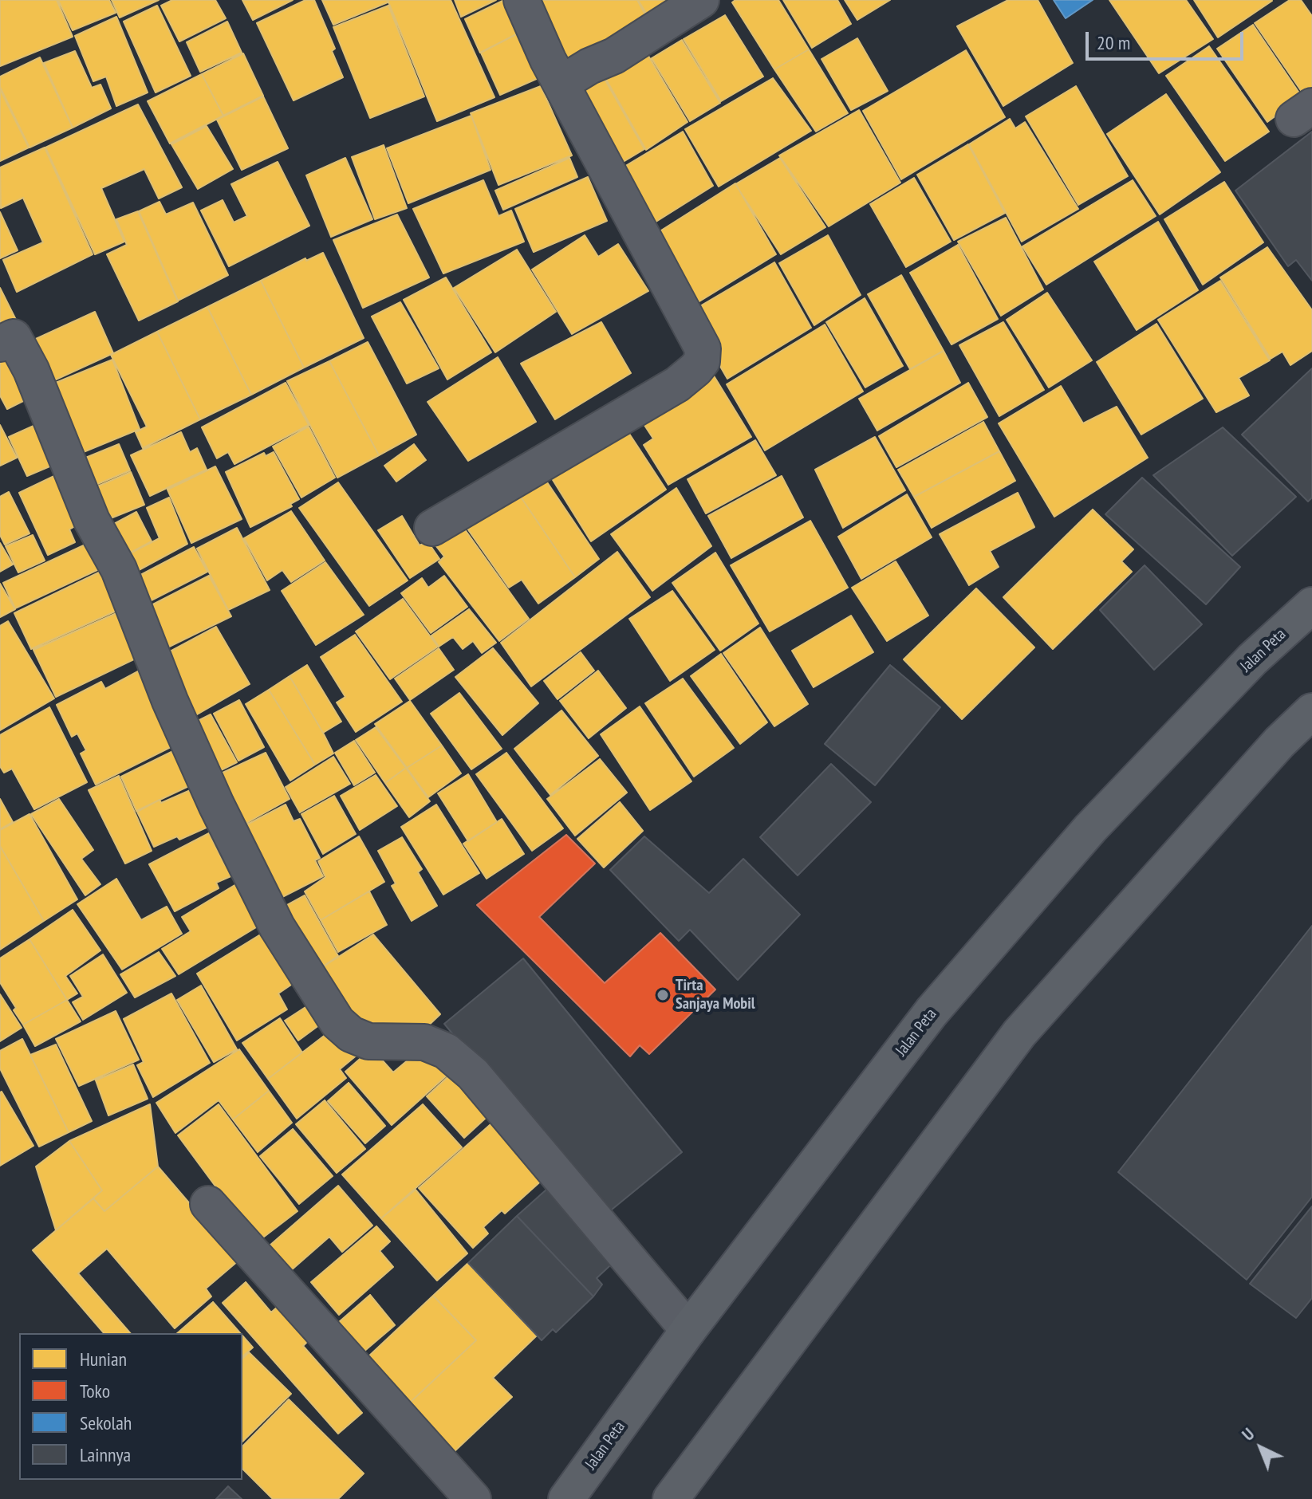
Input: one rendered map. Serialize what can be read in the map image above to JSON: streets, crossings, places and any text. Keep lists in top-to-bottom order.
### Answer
{
  "streets": {
    "main road": ["Jalan Peta"]
  },
  "places": ["Tirta Sanjaya Mobil"],
  "legend": [
    "Hunian",
    "Toko",
    "Sekolah",
    "Lainnya"
  ],
  "scale_bar": "20 m",
  "north": "top left"
}
